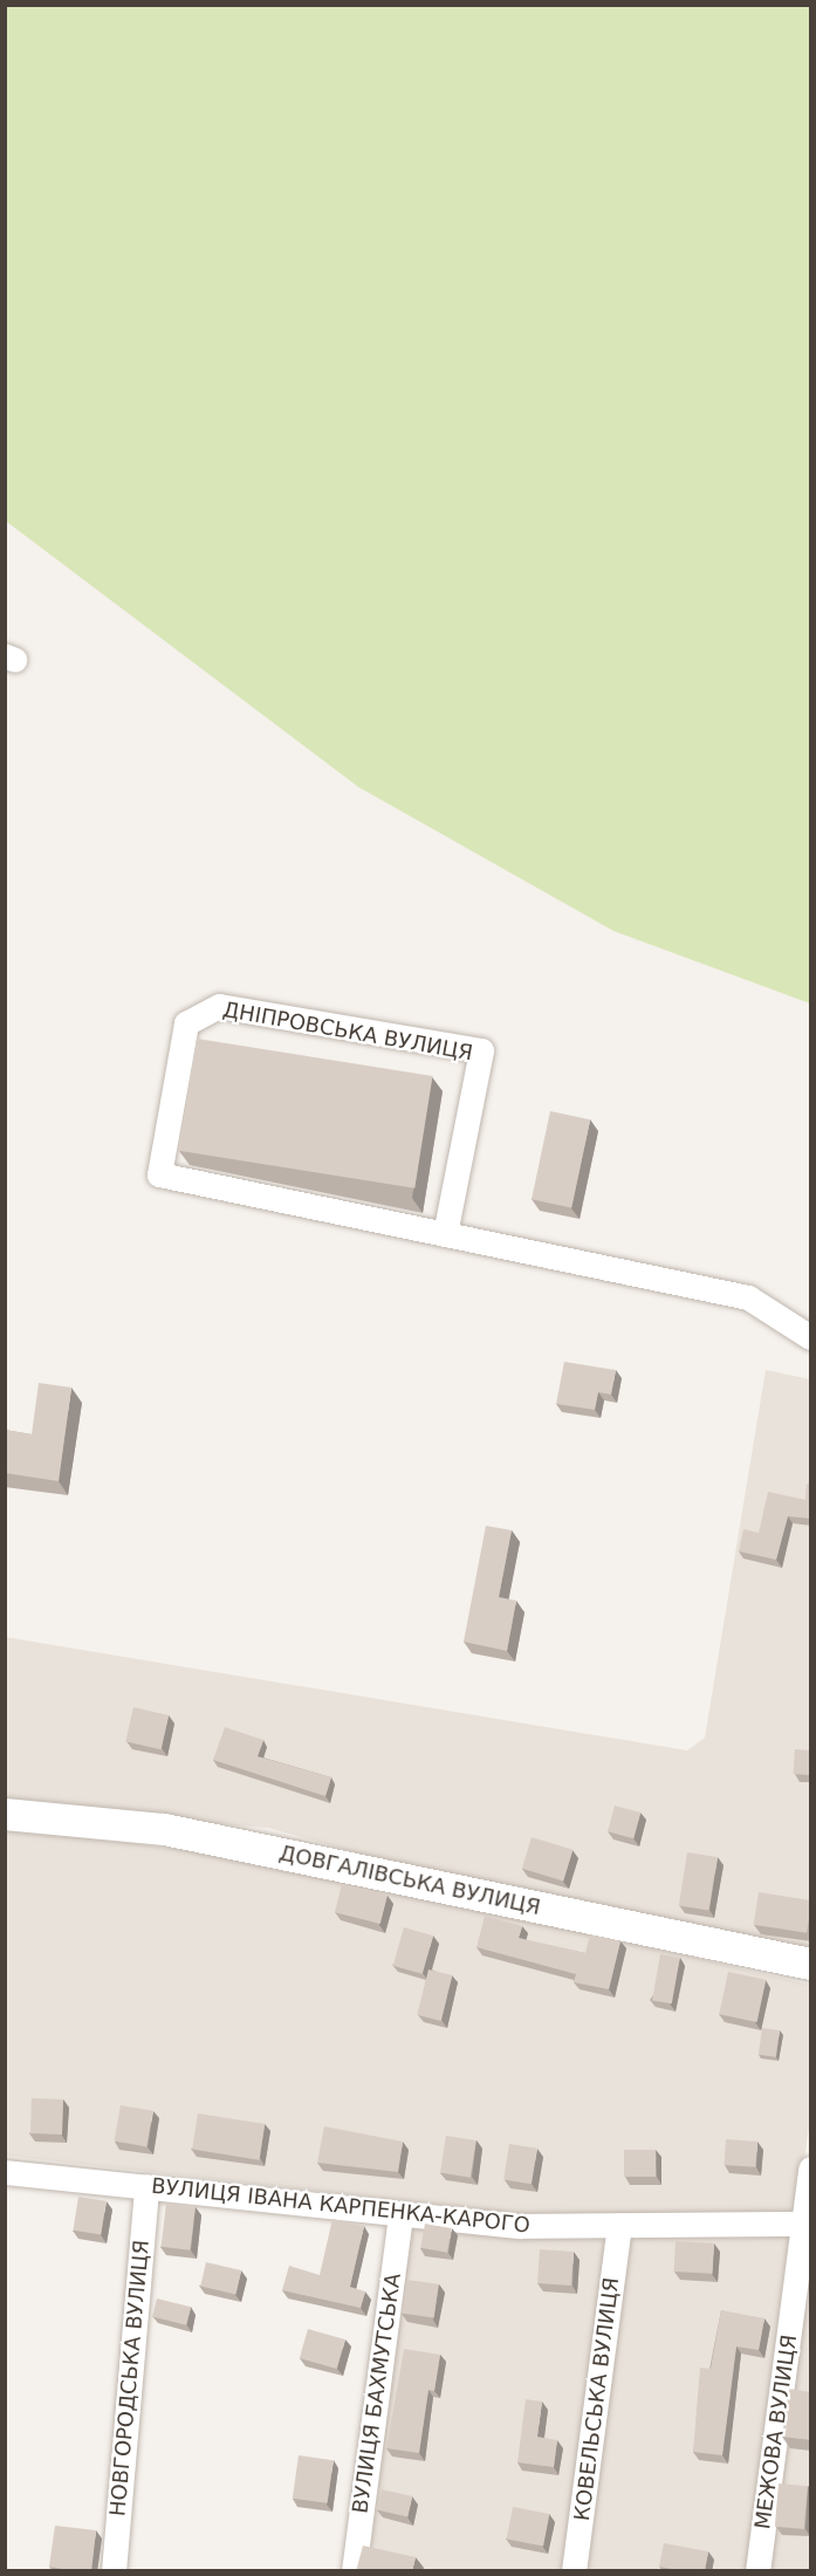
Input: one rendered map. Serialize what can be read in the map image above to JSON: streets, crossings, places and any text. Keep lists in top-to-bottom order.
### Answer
{
  "streets": {
    "street": [
      "ДНІПРОВСЬКА ВУЛИЦЯ",
      "ДОВГАЛІВСЬКА ВУЛИЦЯ",
      "ВУЛИЦЯ ІВАНА КАРПЕНКА-КАРОГО",
      "НОВГОРОДСЬКА ВУЛИЦЯ",
      "ВУЛИЦЯ БАХМУТСЬКА",
      "КОВЕЛЬСЬКА ВУЛИЦЯ",
      "МЕЖОВА ВУЛИЦЯ"
    ]
  },
  "crossings": [
    ["ВУЛИЦЯ ІВАНА КАРПЕНКА-КАРОГО", "НОВГОРОДСЬКА ВУЛИЦЯ"],
    ["ВУЛИЦЯ ІВАНА КАРПЕНКА-КАРОГО", "ВУЛИЦЯ БАХМУТСЬКА"],
    ["ВУЛИЦЯ ІВАНА КАРПЕНКА-КАРОГО", "КОВЕЛЬСЬКА ВУЛИЦЯ"],
    ["ВУЛИЦЯ ІВАНА КАРПЕНКА-КАРОГО", "МЕЖОВА ВУЛИЦЯ"]
  ]
}
